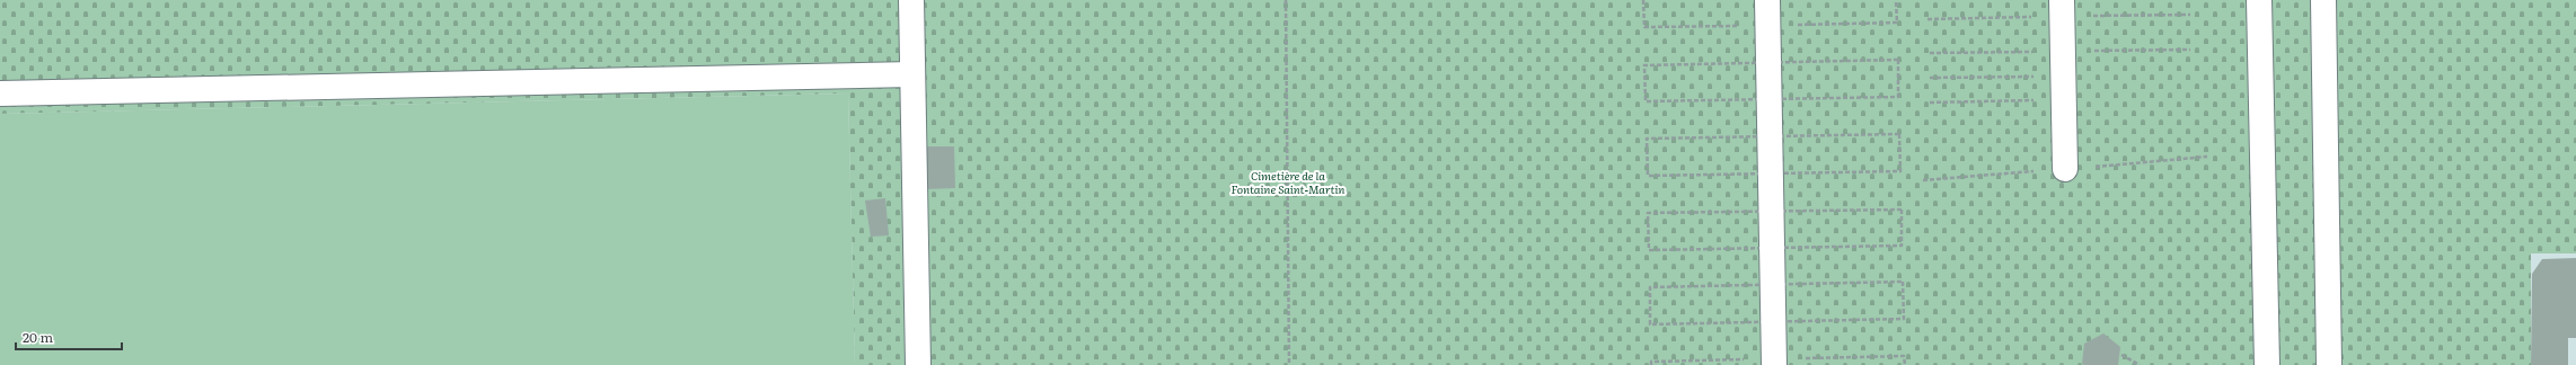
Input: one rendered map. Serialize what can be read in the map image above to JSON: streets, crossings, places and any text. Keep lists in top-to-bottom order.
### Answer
{
  "parks": ["Cimetière de la Fontaine Saint-Martin"],
  "scale_bar": "20 m"
}
